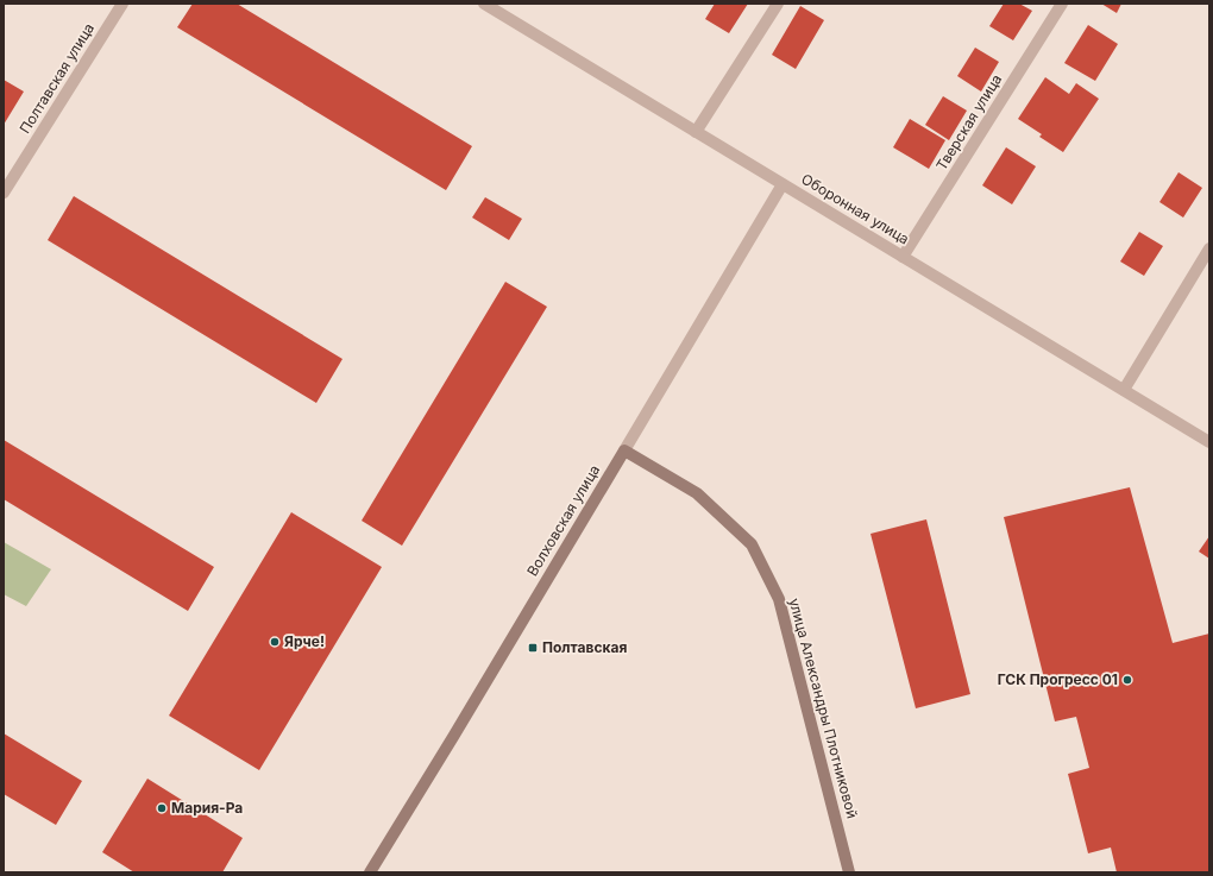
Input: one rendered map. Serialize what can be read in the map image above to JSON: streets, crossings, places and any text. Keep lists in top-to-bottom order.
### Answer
{
  "streets": {
    "main road": ["Волховская улица", "улица Александры Плотниковой"],
    "street": ["Полтавская улица", "Тверская улица", "Оборонная улица"]
  },
  "crossings": [
    ["Тверская улица", "Оборонная улица"],
    ["Оборонная улица", "Волховская улица"],
    ["Волховская улица", "улица Александры Плотниковой"]
  ],
  "places": {
    "other": ["Ярче!", "ГСК Прогресс 01", "Мария-Ра"],
    "transit": ["Полтавская"]
  }
}
